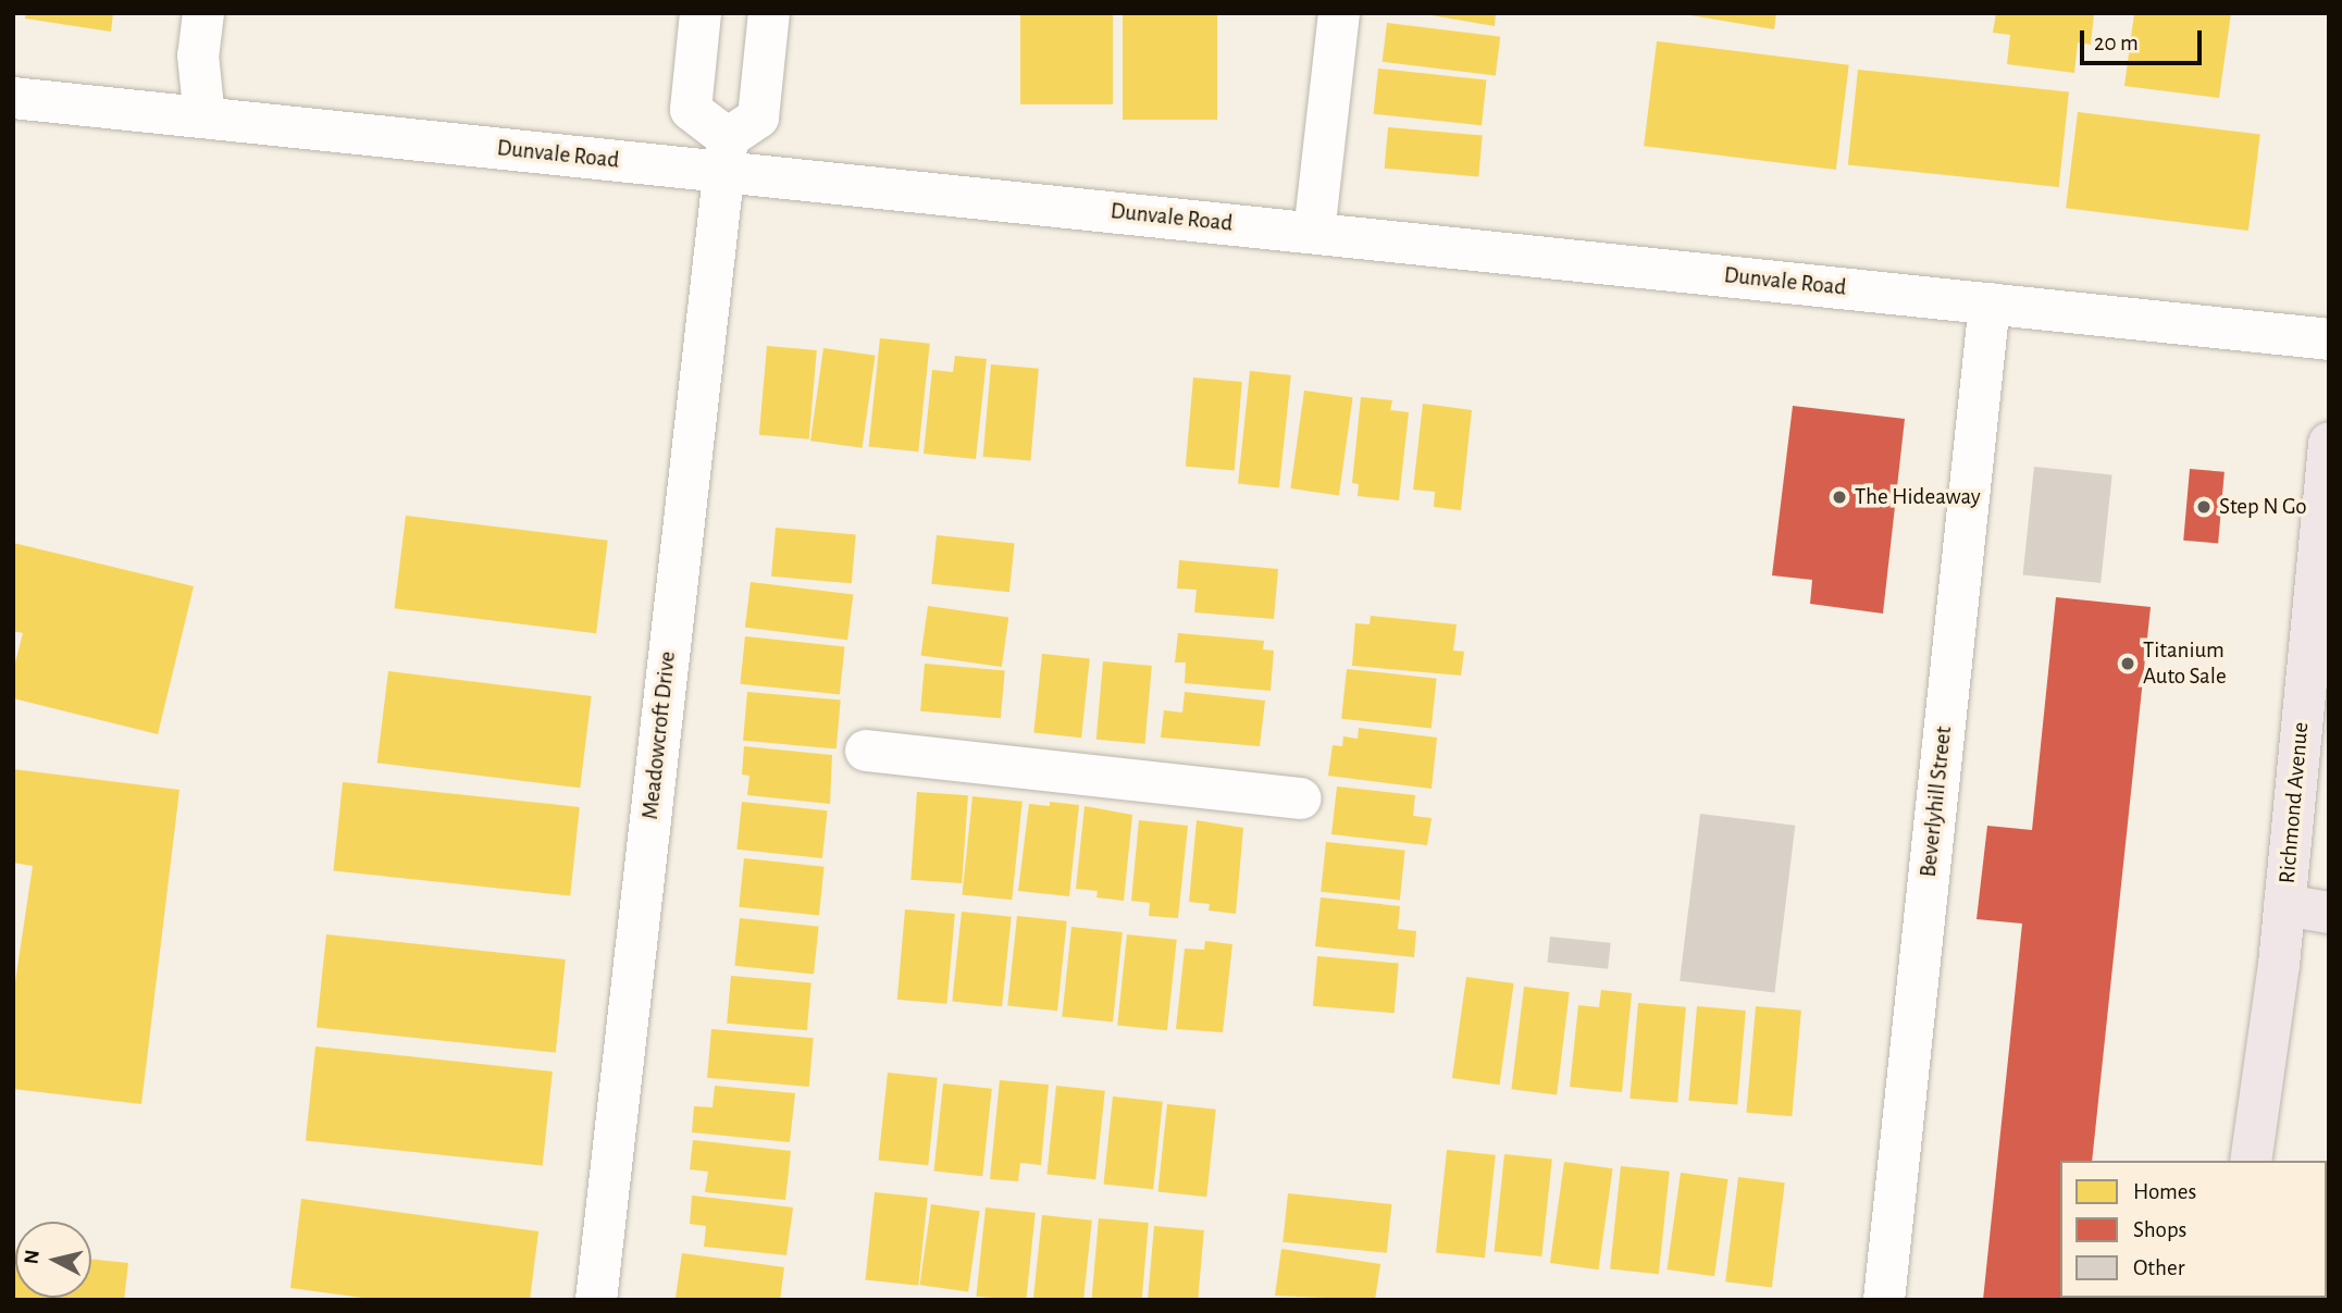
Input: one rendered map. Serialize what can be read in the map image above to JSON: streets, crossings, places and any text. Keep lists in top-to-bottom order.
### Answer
{
  "streets": {
    "main road": ["Richmond Avenue"],
    "street": ["Dunvale Road", "Meadowcroft Drive", "Beverlyhill Street"]
  },
  "crossings": [
    ["Dunvale Road", "Meadowcroft Drive"],
    ["Dunvale Road", "Beverlyhill Street"]
  ],
  "places": ["The Hideaway", "Step N Go", "Titanium Auto Sale"],
  "legend": ["Homes", "Shops", "Other"],
  "scale_bar": "20 m",
  "north": "left"
}
